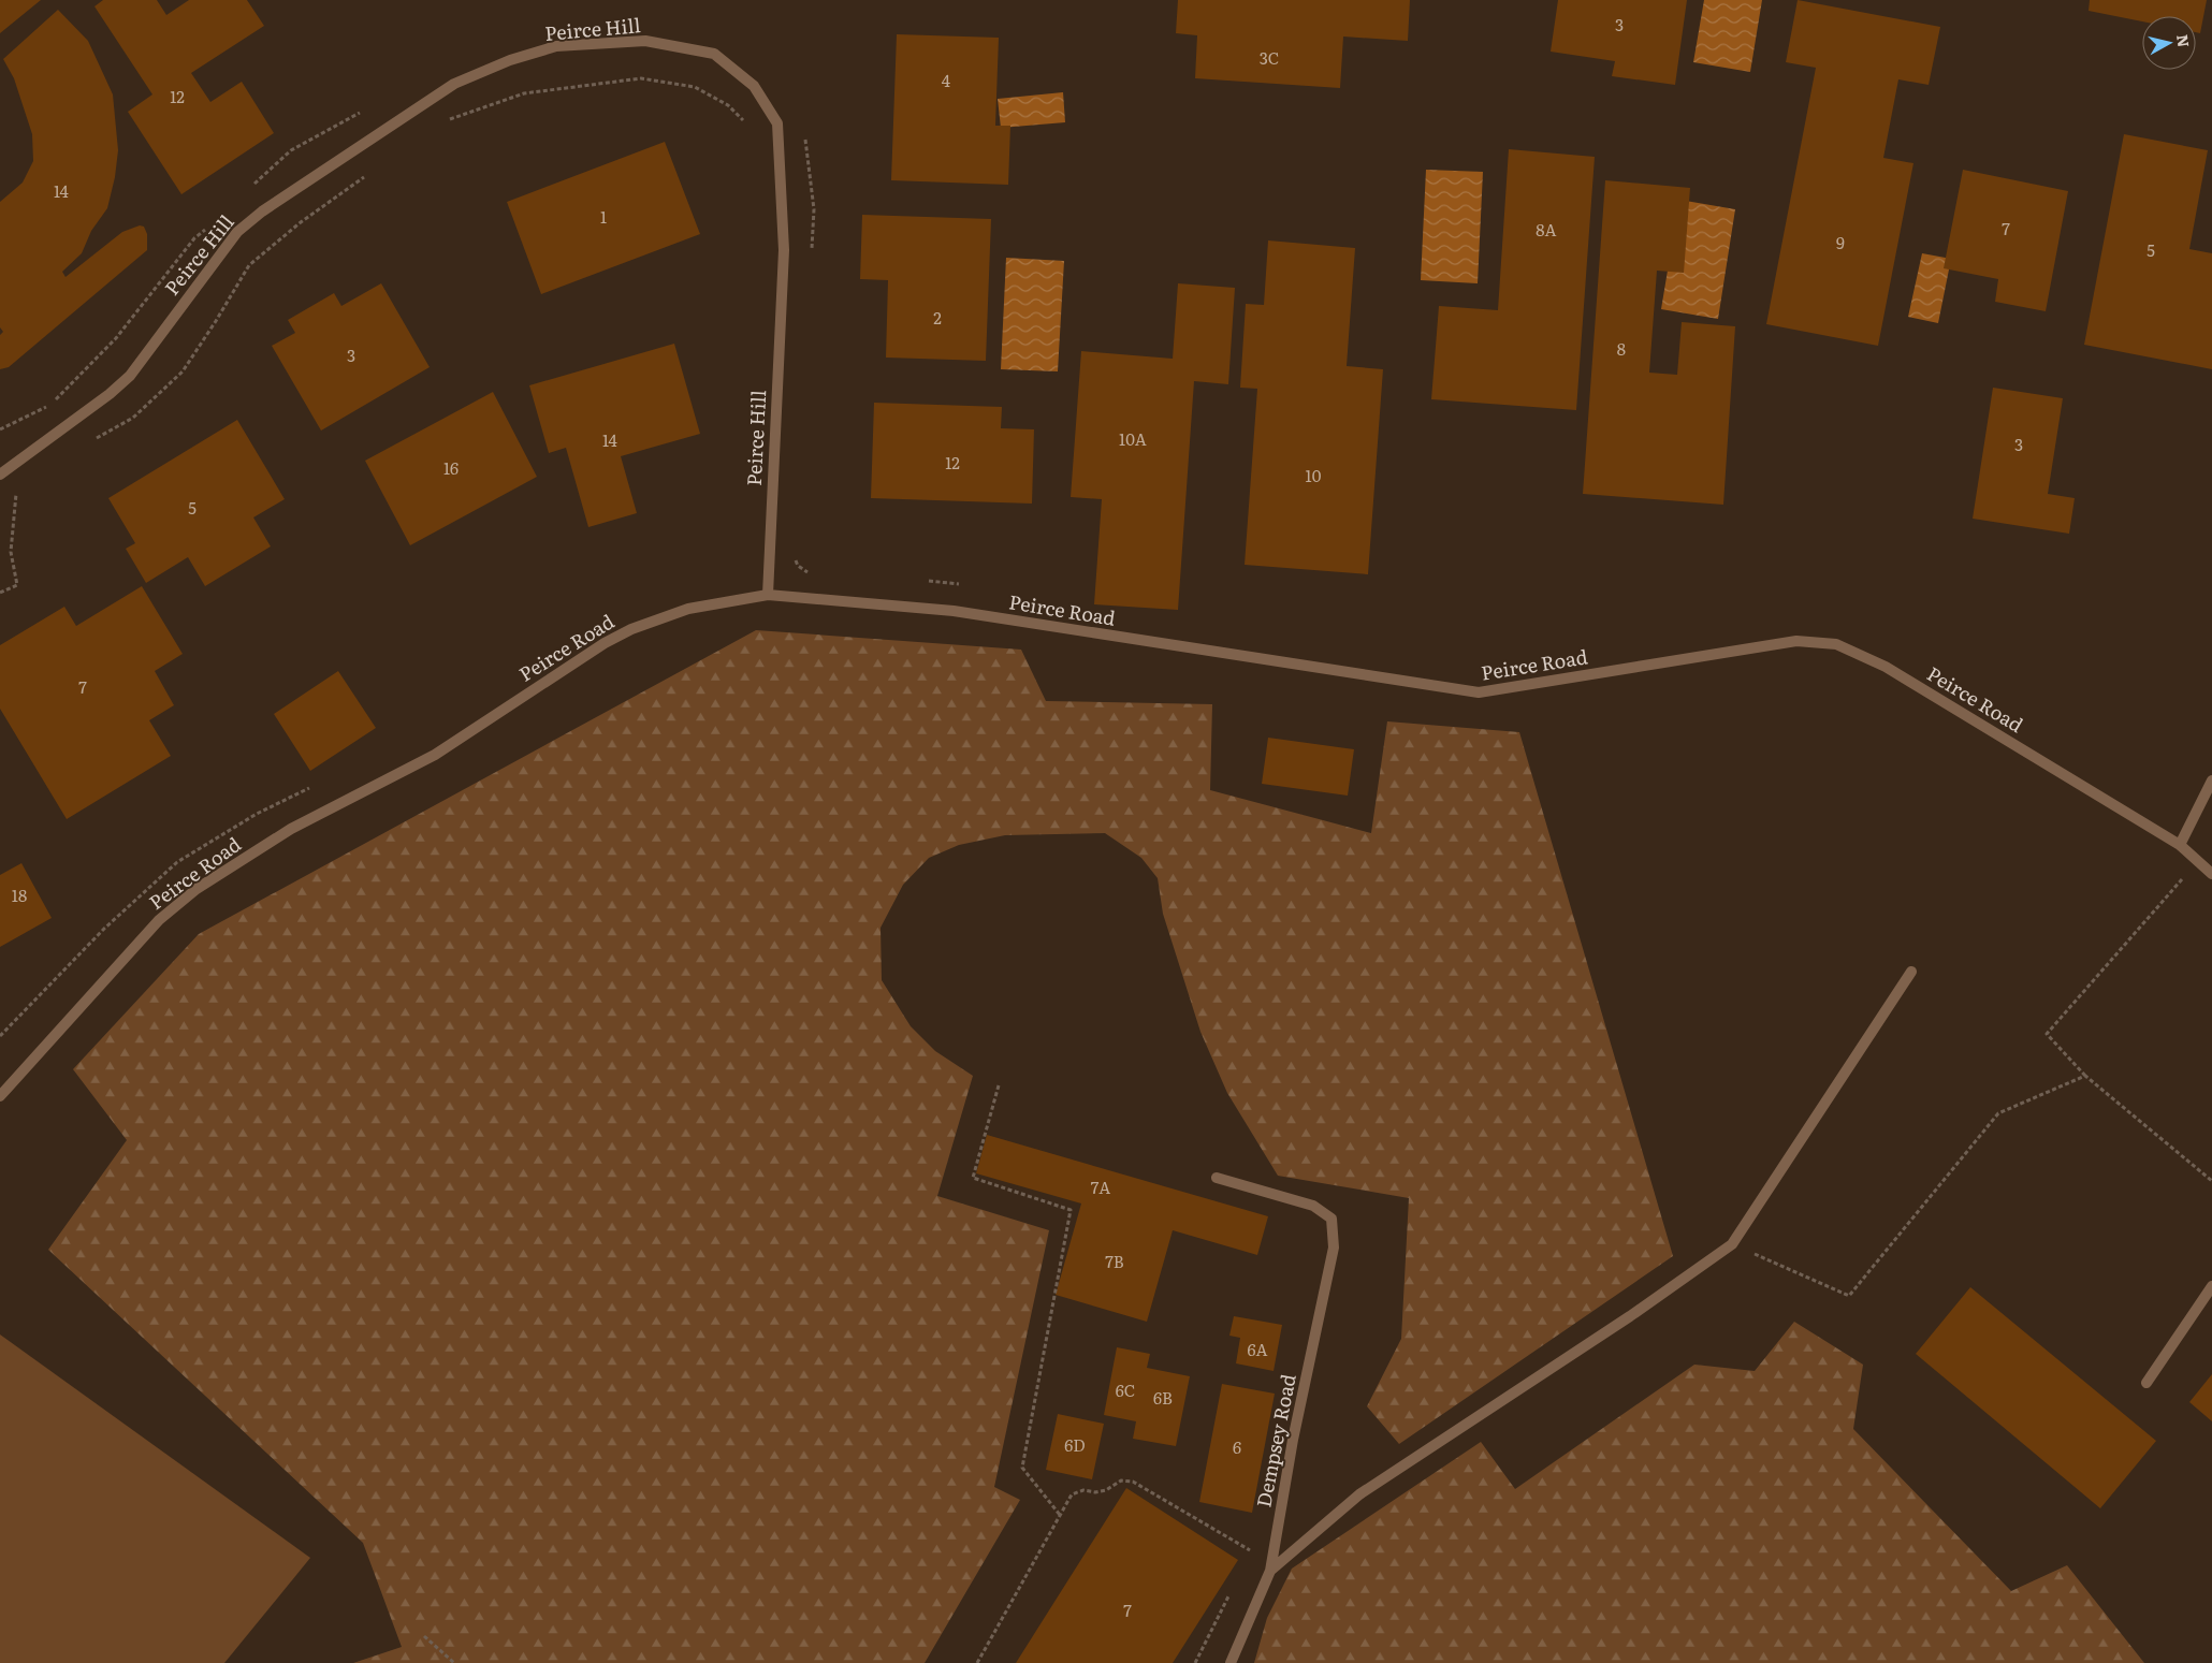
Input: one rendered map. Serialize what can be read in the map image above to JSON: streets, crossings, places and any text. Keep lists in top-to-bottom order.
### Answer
{
  "streets": {
    "street": ["Peirce Hill", "Peirce Road", "Dempsey Road"]
  },
  "crossings": [
    ["Peirce Hill", "Peirce Road"]
  ],
  "house_numbers": [
    "3",
    "3C",
    "4",
    "12",
    "14",
    "1",
    "7",
    "8A",
    "9",
    "5",
    "2",
    "8",
    "3",
    "10A",
    "14",
    "3",
    "12",
    "16",
    "10",
    "5",
    "7",
    "18",
    "7A",
    "7B",
    "6A",
    "6C",
    "6B",
    "6D",
    "6",
    "7"
  ],
  "north": "right"
}
